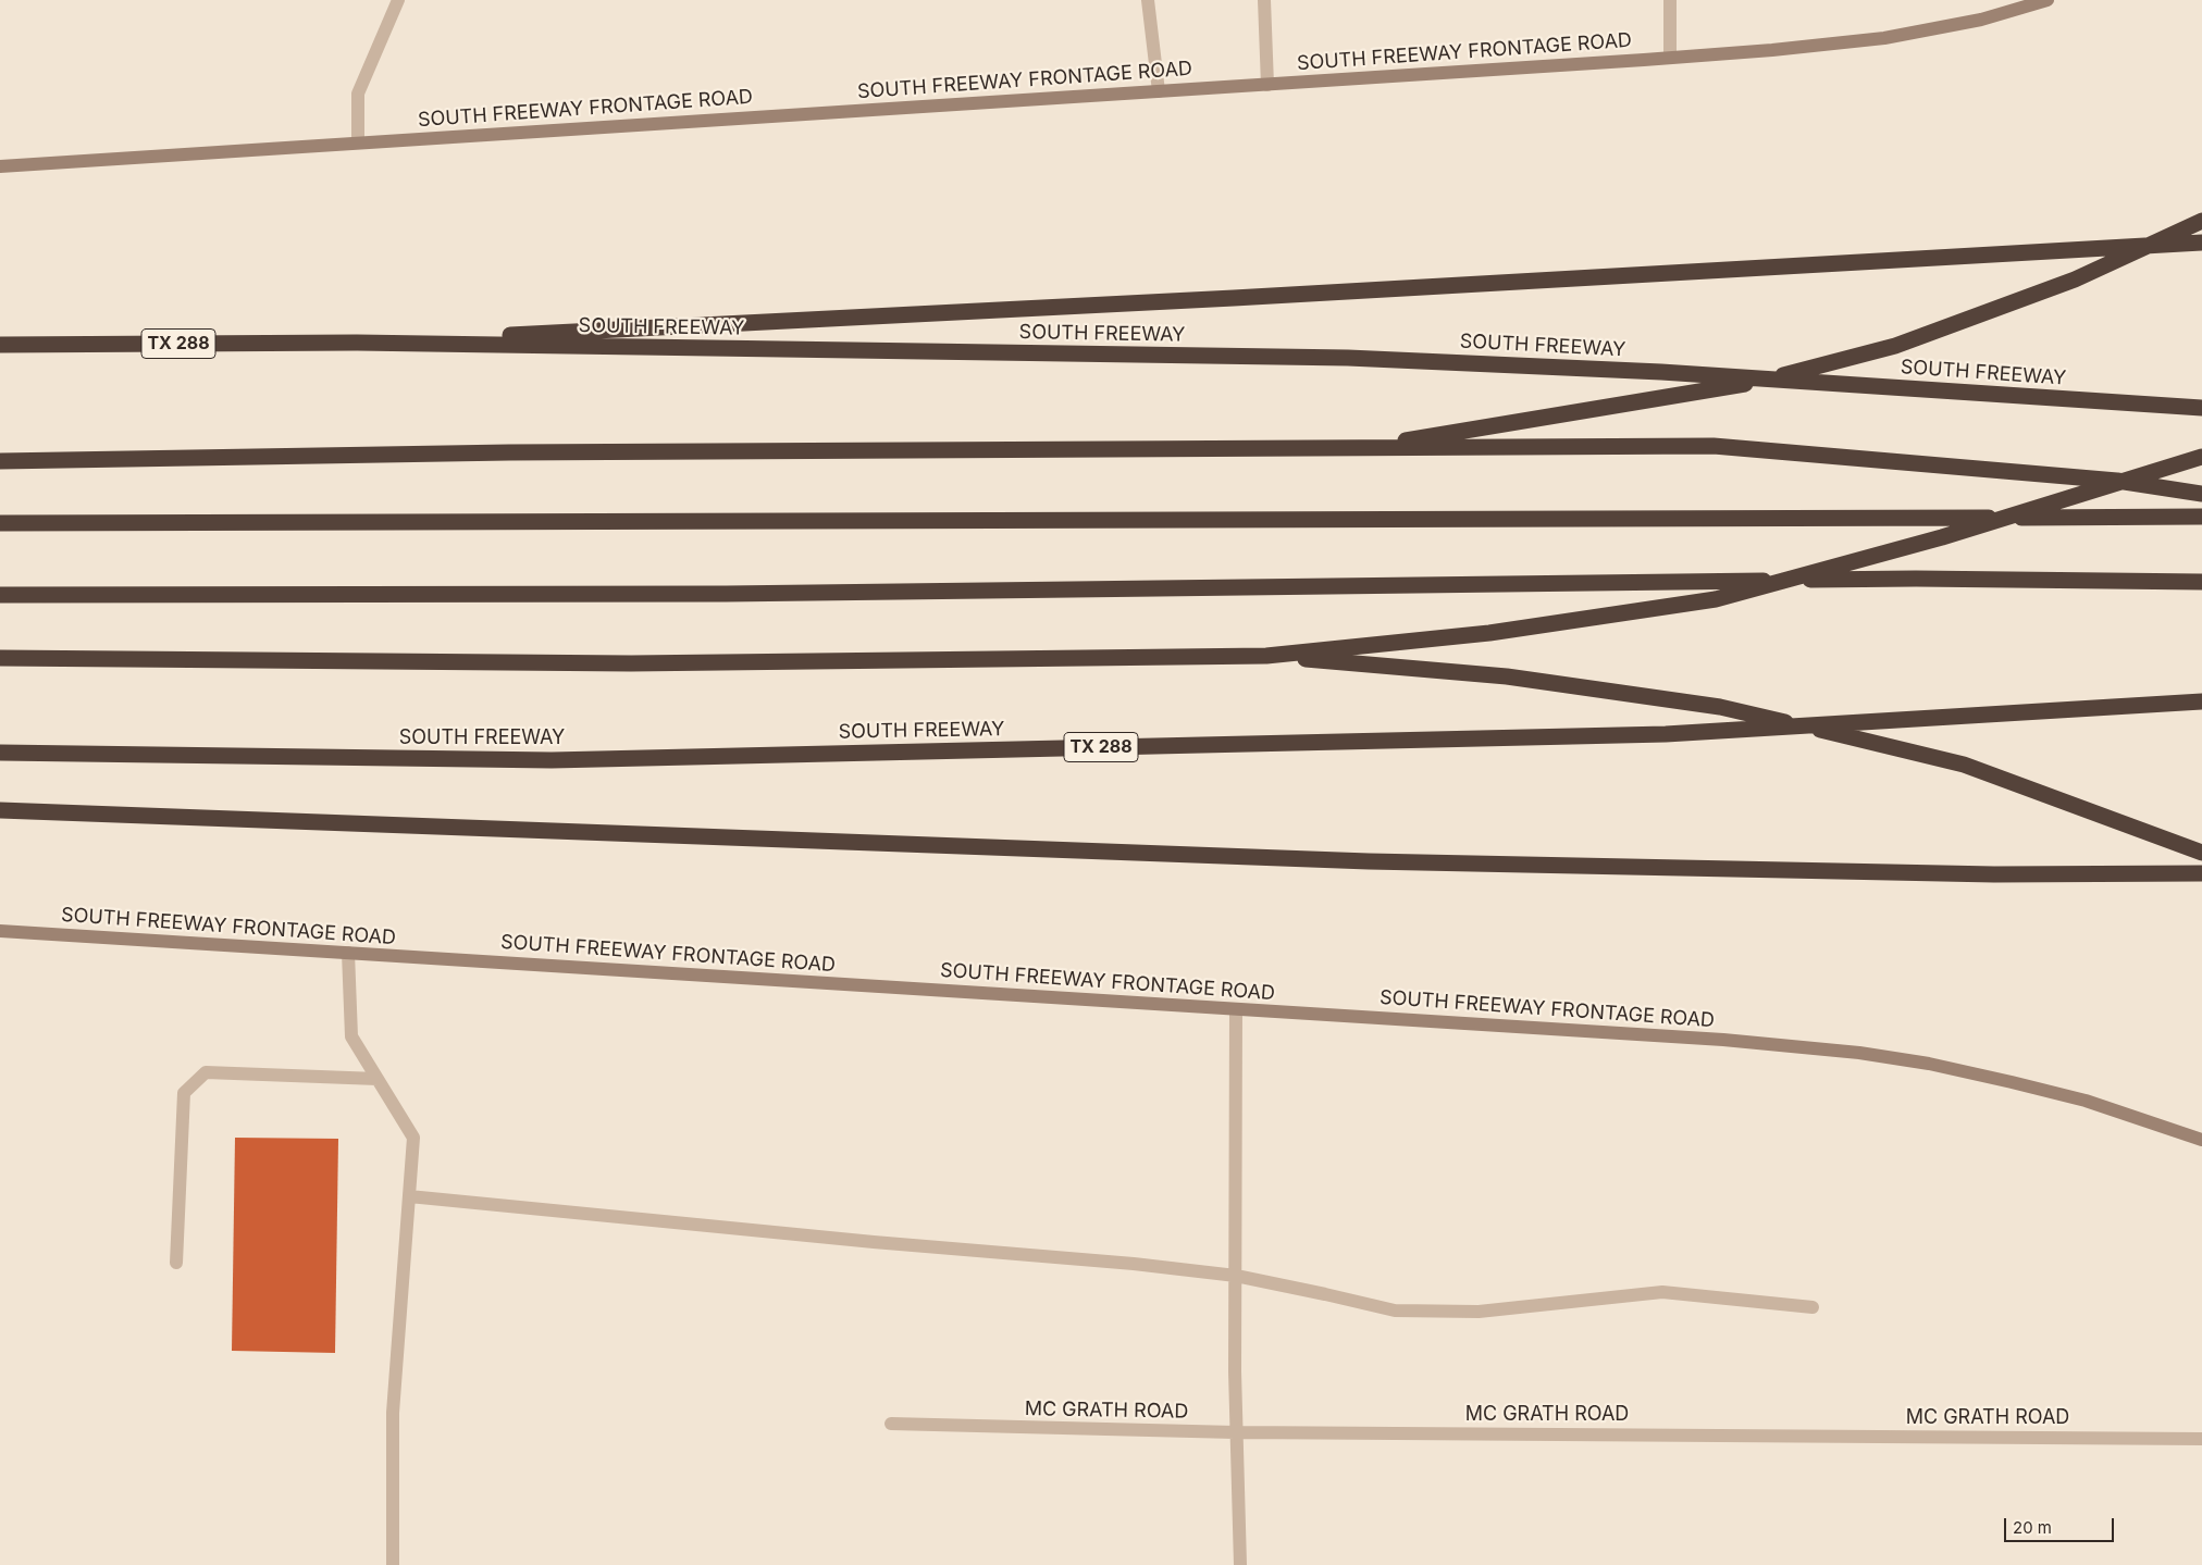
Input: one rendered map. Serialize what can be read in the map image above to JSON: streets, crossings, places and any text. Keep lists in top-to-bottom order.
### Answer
{
  "streets": {
    "highway": ["SOUTH FREEWAY", "TX 288"],
    "main road": ["SOUTH FREEWAY FRONTAGE ROAD"],
    "lane": ["MC GRATH ROAD"]
  },
  "scale_bar": "20 m"
}
